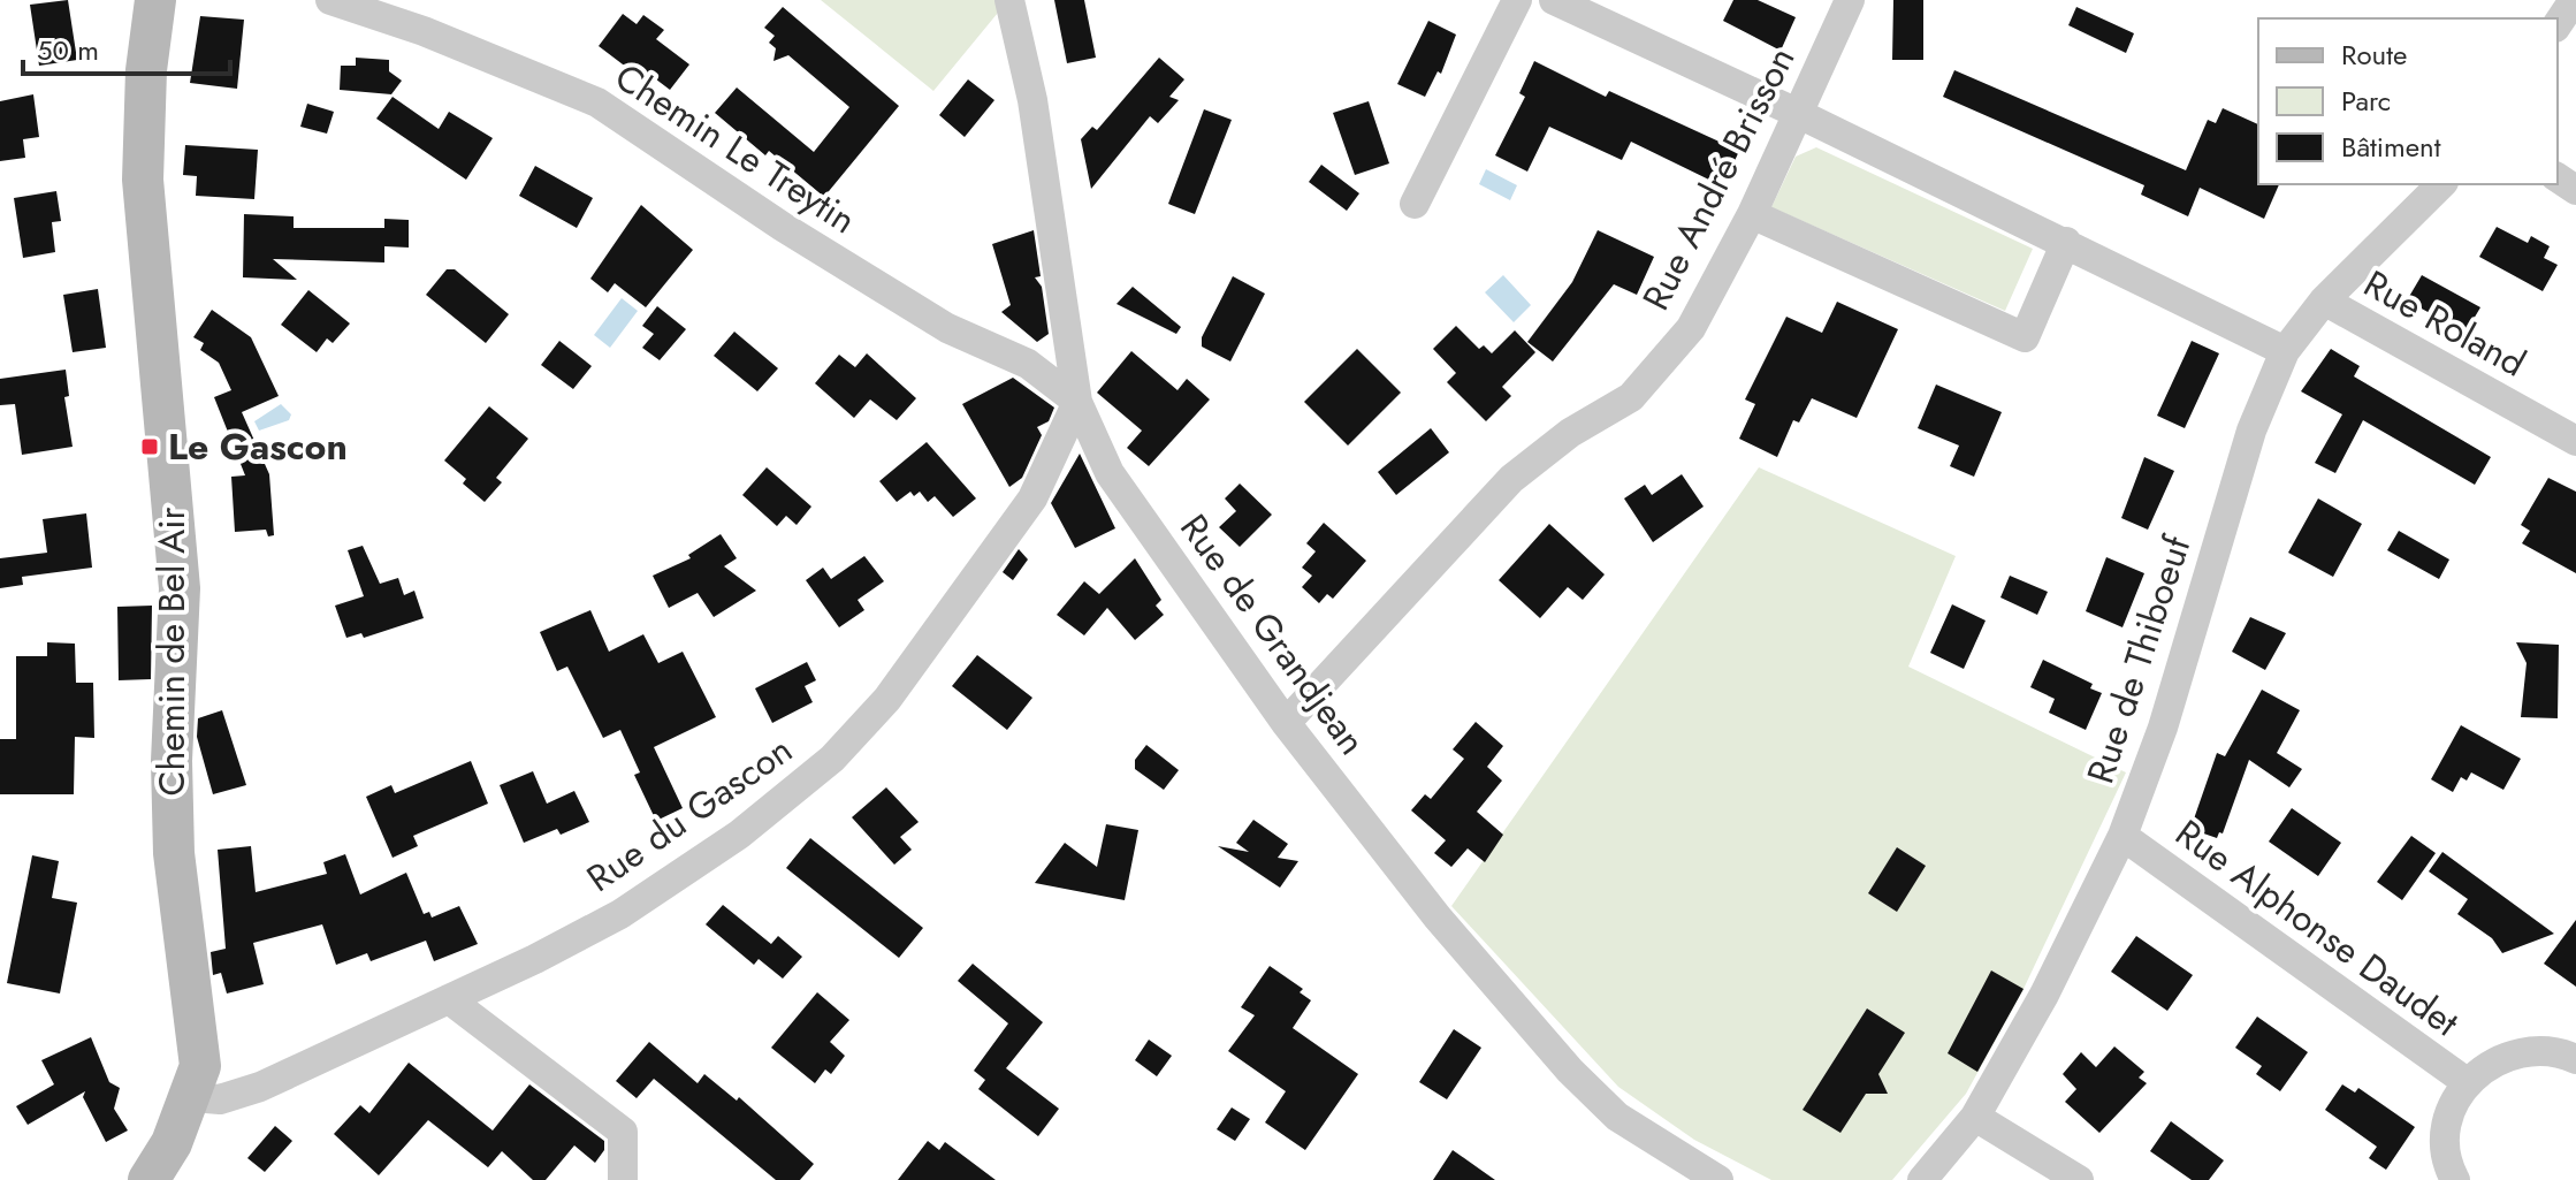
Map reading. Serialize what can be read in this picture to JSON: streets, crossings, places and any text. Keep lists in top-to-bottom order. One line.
{"streets":{"street":["Chemin Le Treytin","Rue André Brisson","Rue Roland","Rue de Grandjean","Chemin de Bel Air","Rue de Thiboeuf","Rue du Gascon","Rue Alphonse Daudet"]},"crossings":[["Chemin Le Treytin","Rue de Grandjean"],["Chemin Le Treytin","Rue du Gascon"],["Rue André Brisson","Rue de Grandjean"],["Rue Roland","Rue de Thiboeuf"],["Rue de Grandjean","Rue du Gascon"],["Chemin de Bel Air","Rue du Gascon"],["Rue de Thiboeuf","Rue Alphonse Daudet"]],"places":{"transit":["Le Gascon"]},"legend":["Route","Parc","Bâtiment"],"scale_bar":"50 m"}
